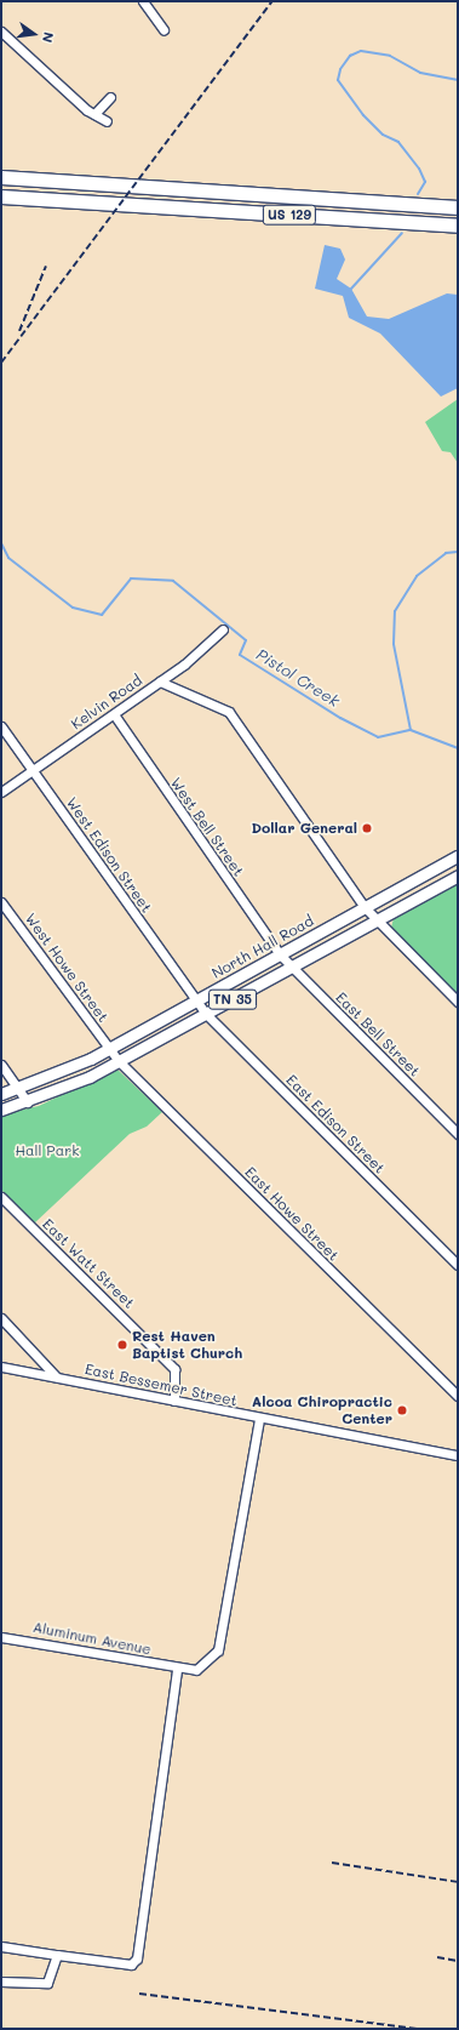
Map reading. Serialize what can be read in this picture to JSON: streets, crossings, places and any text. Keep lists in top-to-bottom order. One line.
{"streets":{"highway":["US 129"],"main road":["North Hall Road","TN 35"],"street":["Kelvin Road","West Bell Street","West Edison Street","West Howe Street","East Bell Street","East Edison Street","East Howe Street","East Watt Street","East Bessemer Street","Aluminum Avenue"]},"crossings":[["Kelvin Road","West Bell Street"],["Kelvin Road","West Edison Street"],["West Bell Street","North Hall Road"],["West Bell Street","East Bell Street"],["West Edison Street","North Hall Road"],["West Edison Street","East Edison Street"],["North Hall Road","West Howe Street"],["North Hall Road","East Bell Street"],["North Hall Road","East Edison Street"],["North Hall Road","East Howe Street"],["West Howe Street","East Howe Street"],["East Watt Street","East Bessemer Street"],["East Bessemer Street","Aluminum Avenue"]],"water":["Pistol Creek"],"parks":["Hall Park"],"places":["Dollar General","Rest Haven Baptist Church","Alcoa Chiropractic Center"],"north":"right"}
